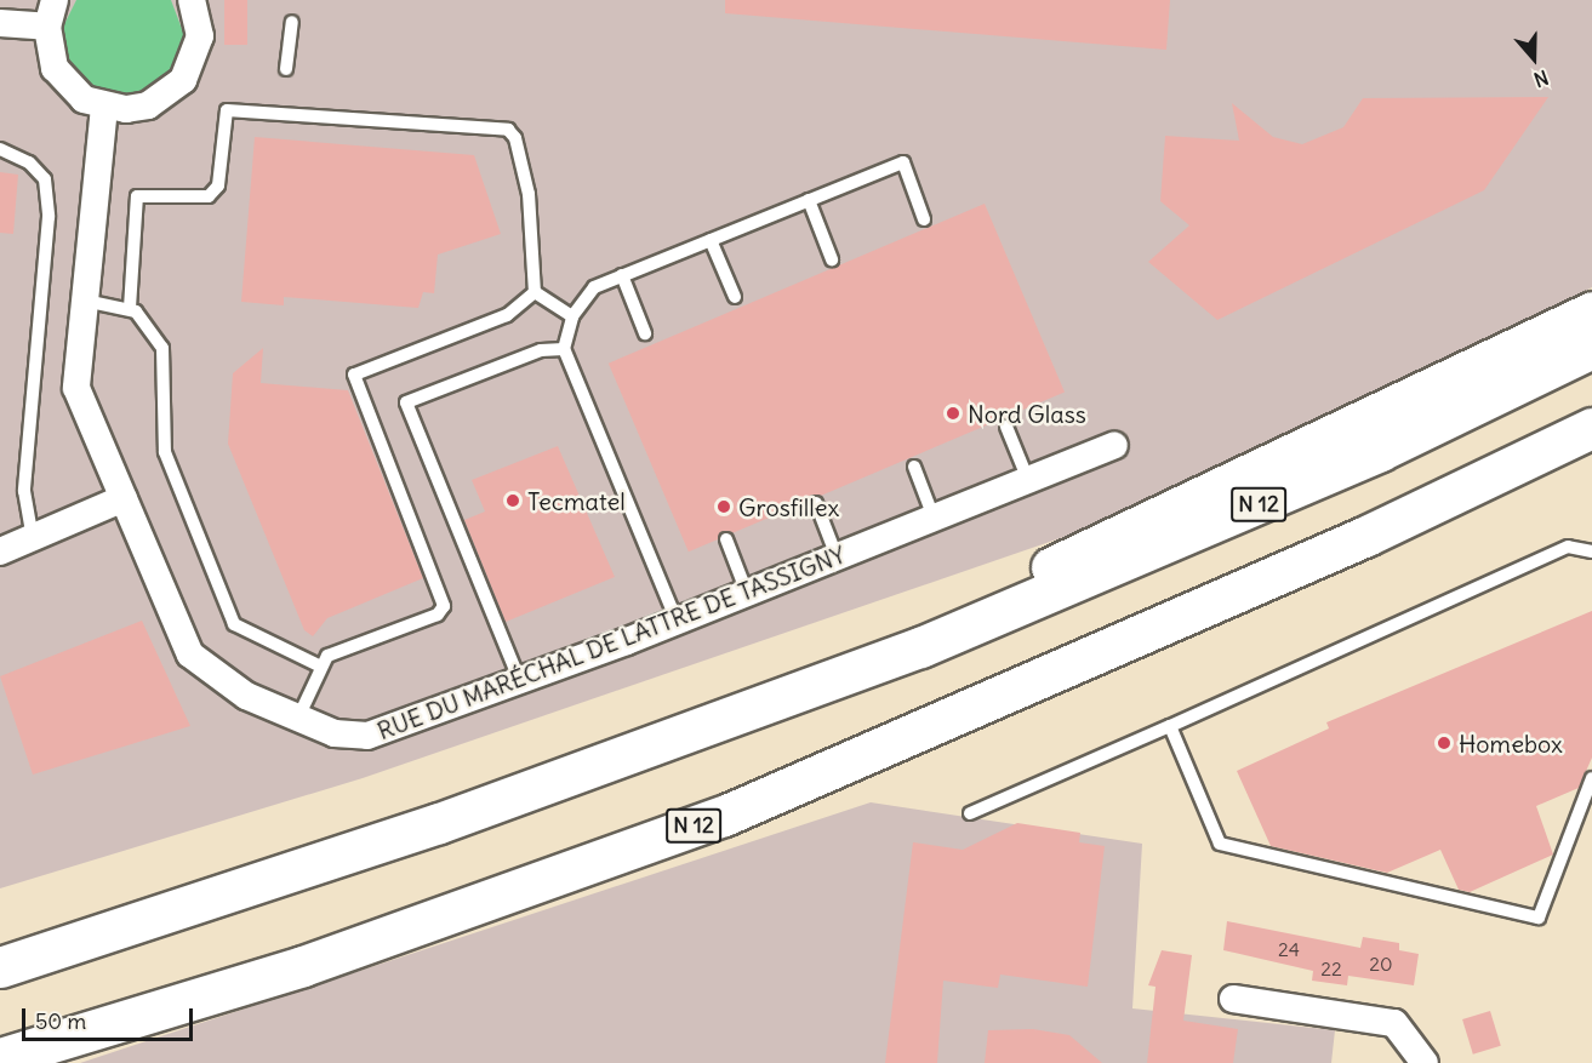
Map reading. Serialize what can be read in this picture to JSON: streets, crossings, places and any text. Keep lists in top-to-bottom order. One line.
{"streets":{"highway":["N 12"],"street":["RUE DU MARÉCHAL DE LATTRE DE TASSIGNY"]},"places":["Nord Glass","Tecmatel","Grosfillex","Homebox"],"house_numbers":["24","20","22"],"scale_bar":"50 m","north":"bottom"}
